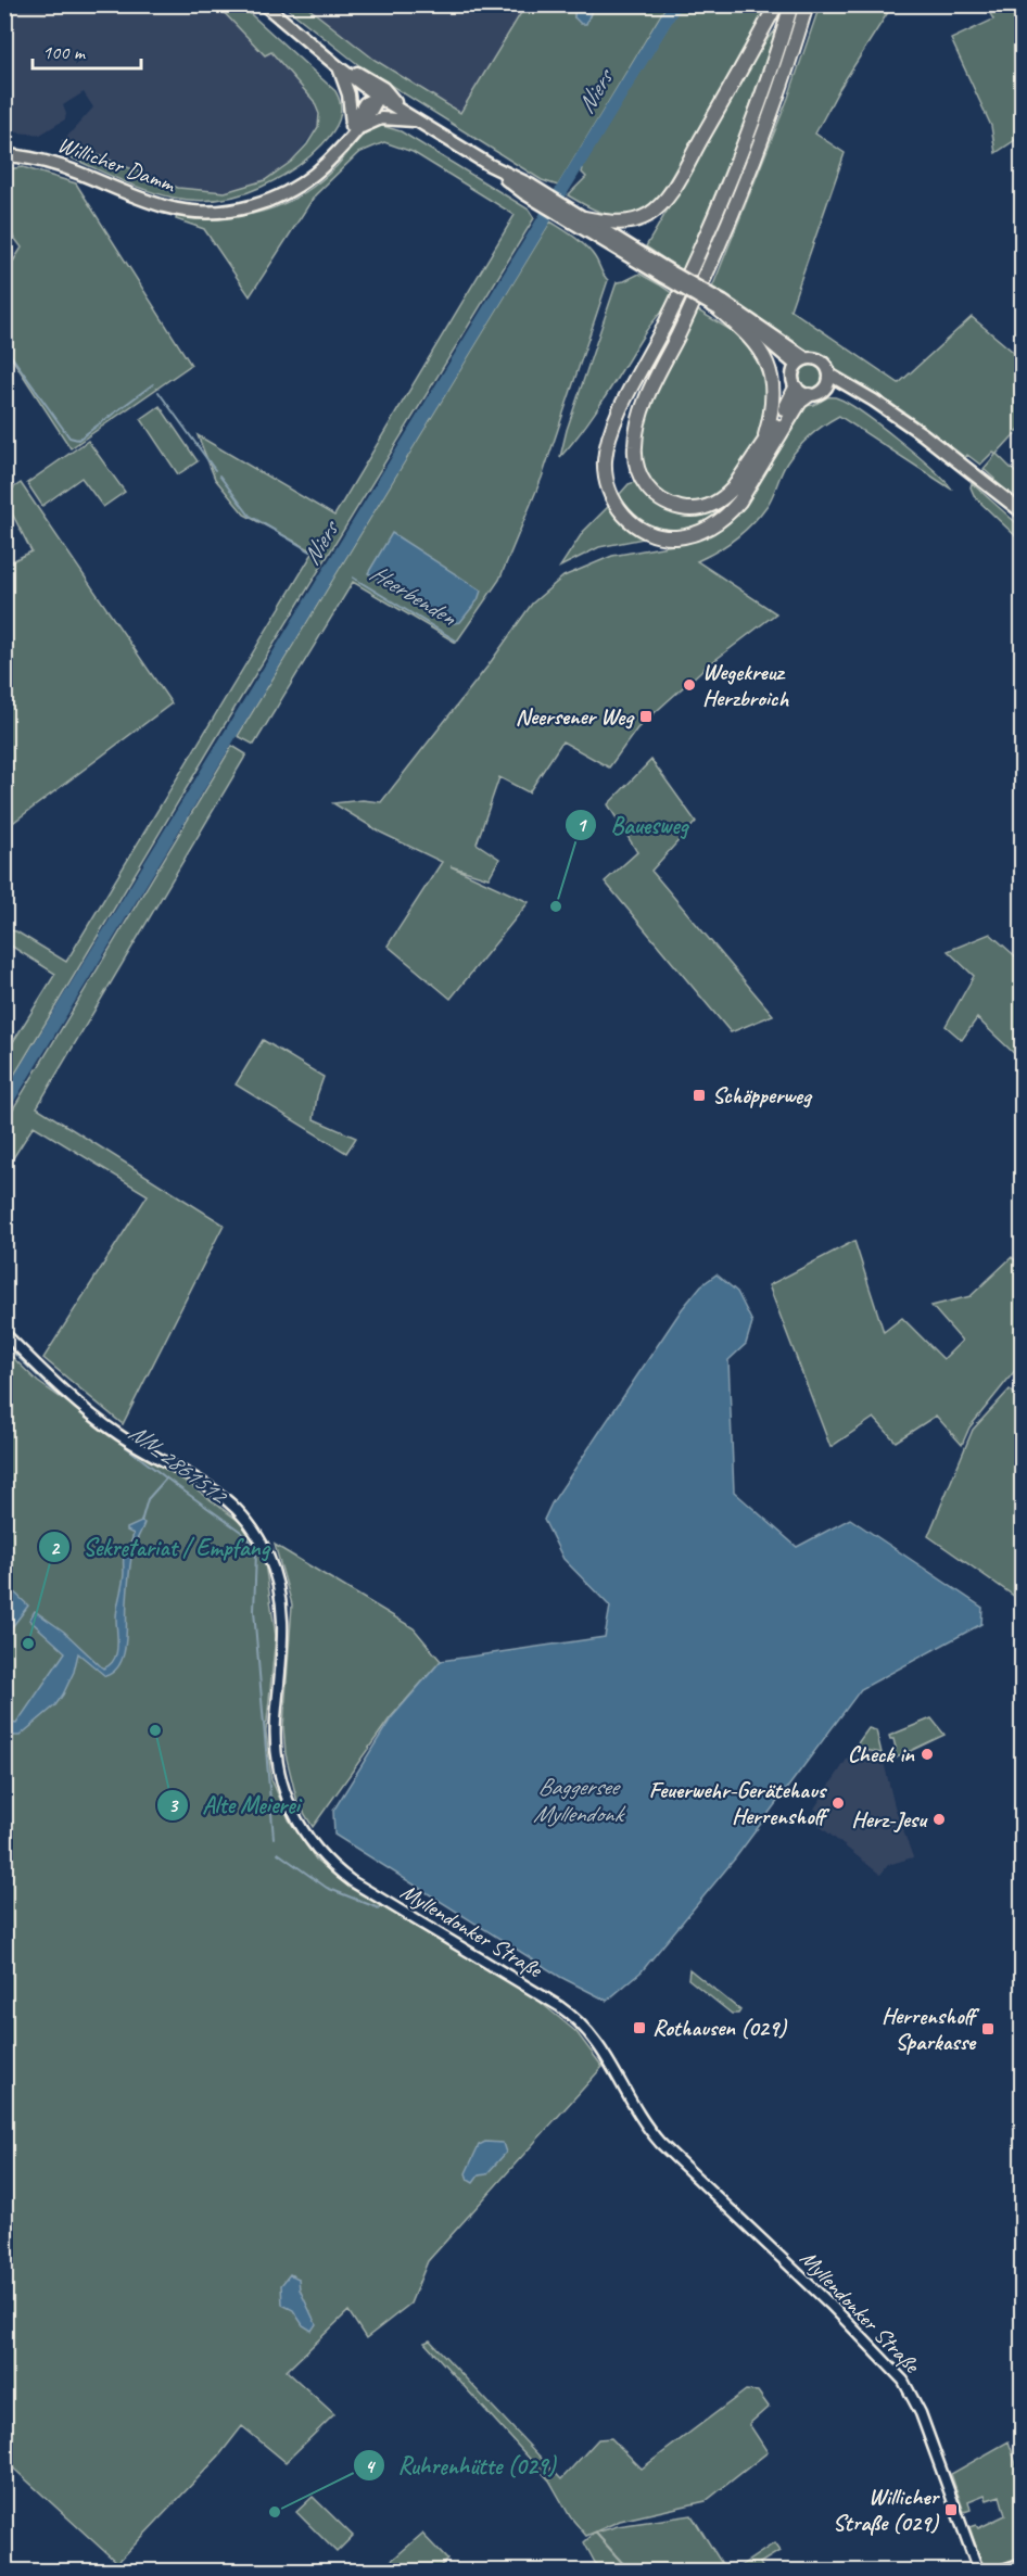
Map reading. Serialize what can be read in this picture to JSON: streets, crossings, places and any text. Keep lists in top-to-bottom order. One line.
{"streets":{"main road":["Willicher Damm"],"street":["Myllendonker Straße"]},"water":["Niers","Heerbenden","NN_2861512","Baggersee Myllendonk"],"places":{"other":["Wegekreuz Herzbroich","Bauesweg","Sekretariat / Empfang","Alte Meierei","Check in","Feuerwehr-Gerätehaus Herrenshoff","Herz-Jesu","Ruhrenhütte (029)"],"transit":["Neersener Weg","Schöpperweg","Rothausen (029)","Herrenshoff Sparkasse","Willicher Straße (029)"]},"scale_bar":"100 m"}
